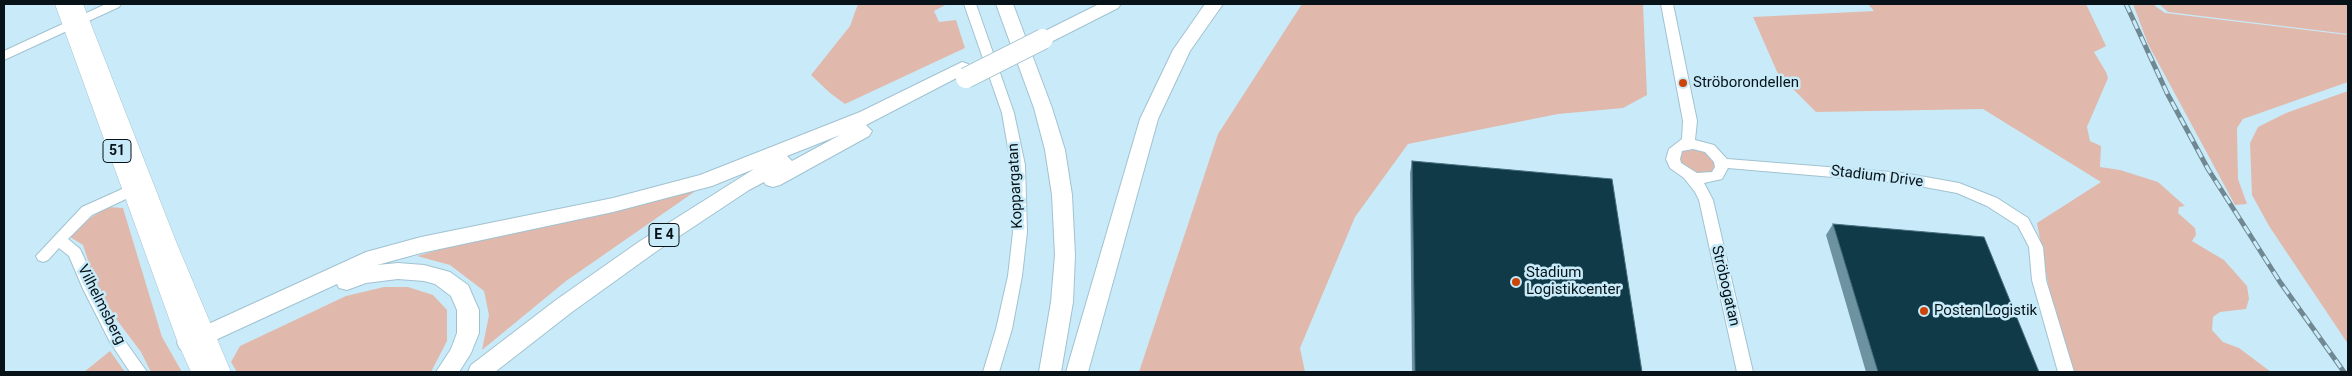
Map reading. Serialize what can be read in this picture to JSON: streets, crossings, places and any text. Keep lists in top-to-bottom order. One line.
{"streets":{"highway":["E 4"],"main road":["51"],"street":["Stadium Drive","Koppargatan","Ströbogatan","Vilhelmsberg"]},"crossings":[["Stadium Drive","Ströbogatan"]],"places":["Ströborondellen","Stadium Logistikcenter","Posten Logistik"]}
